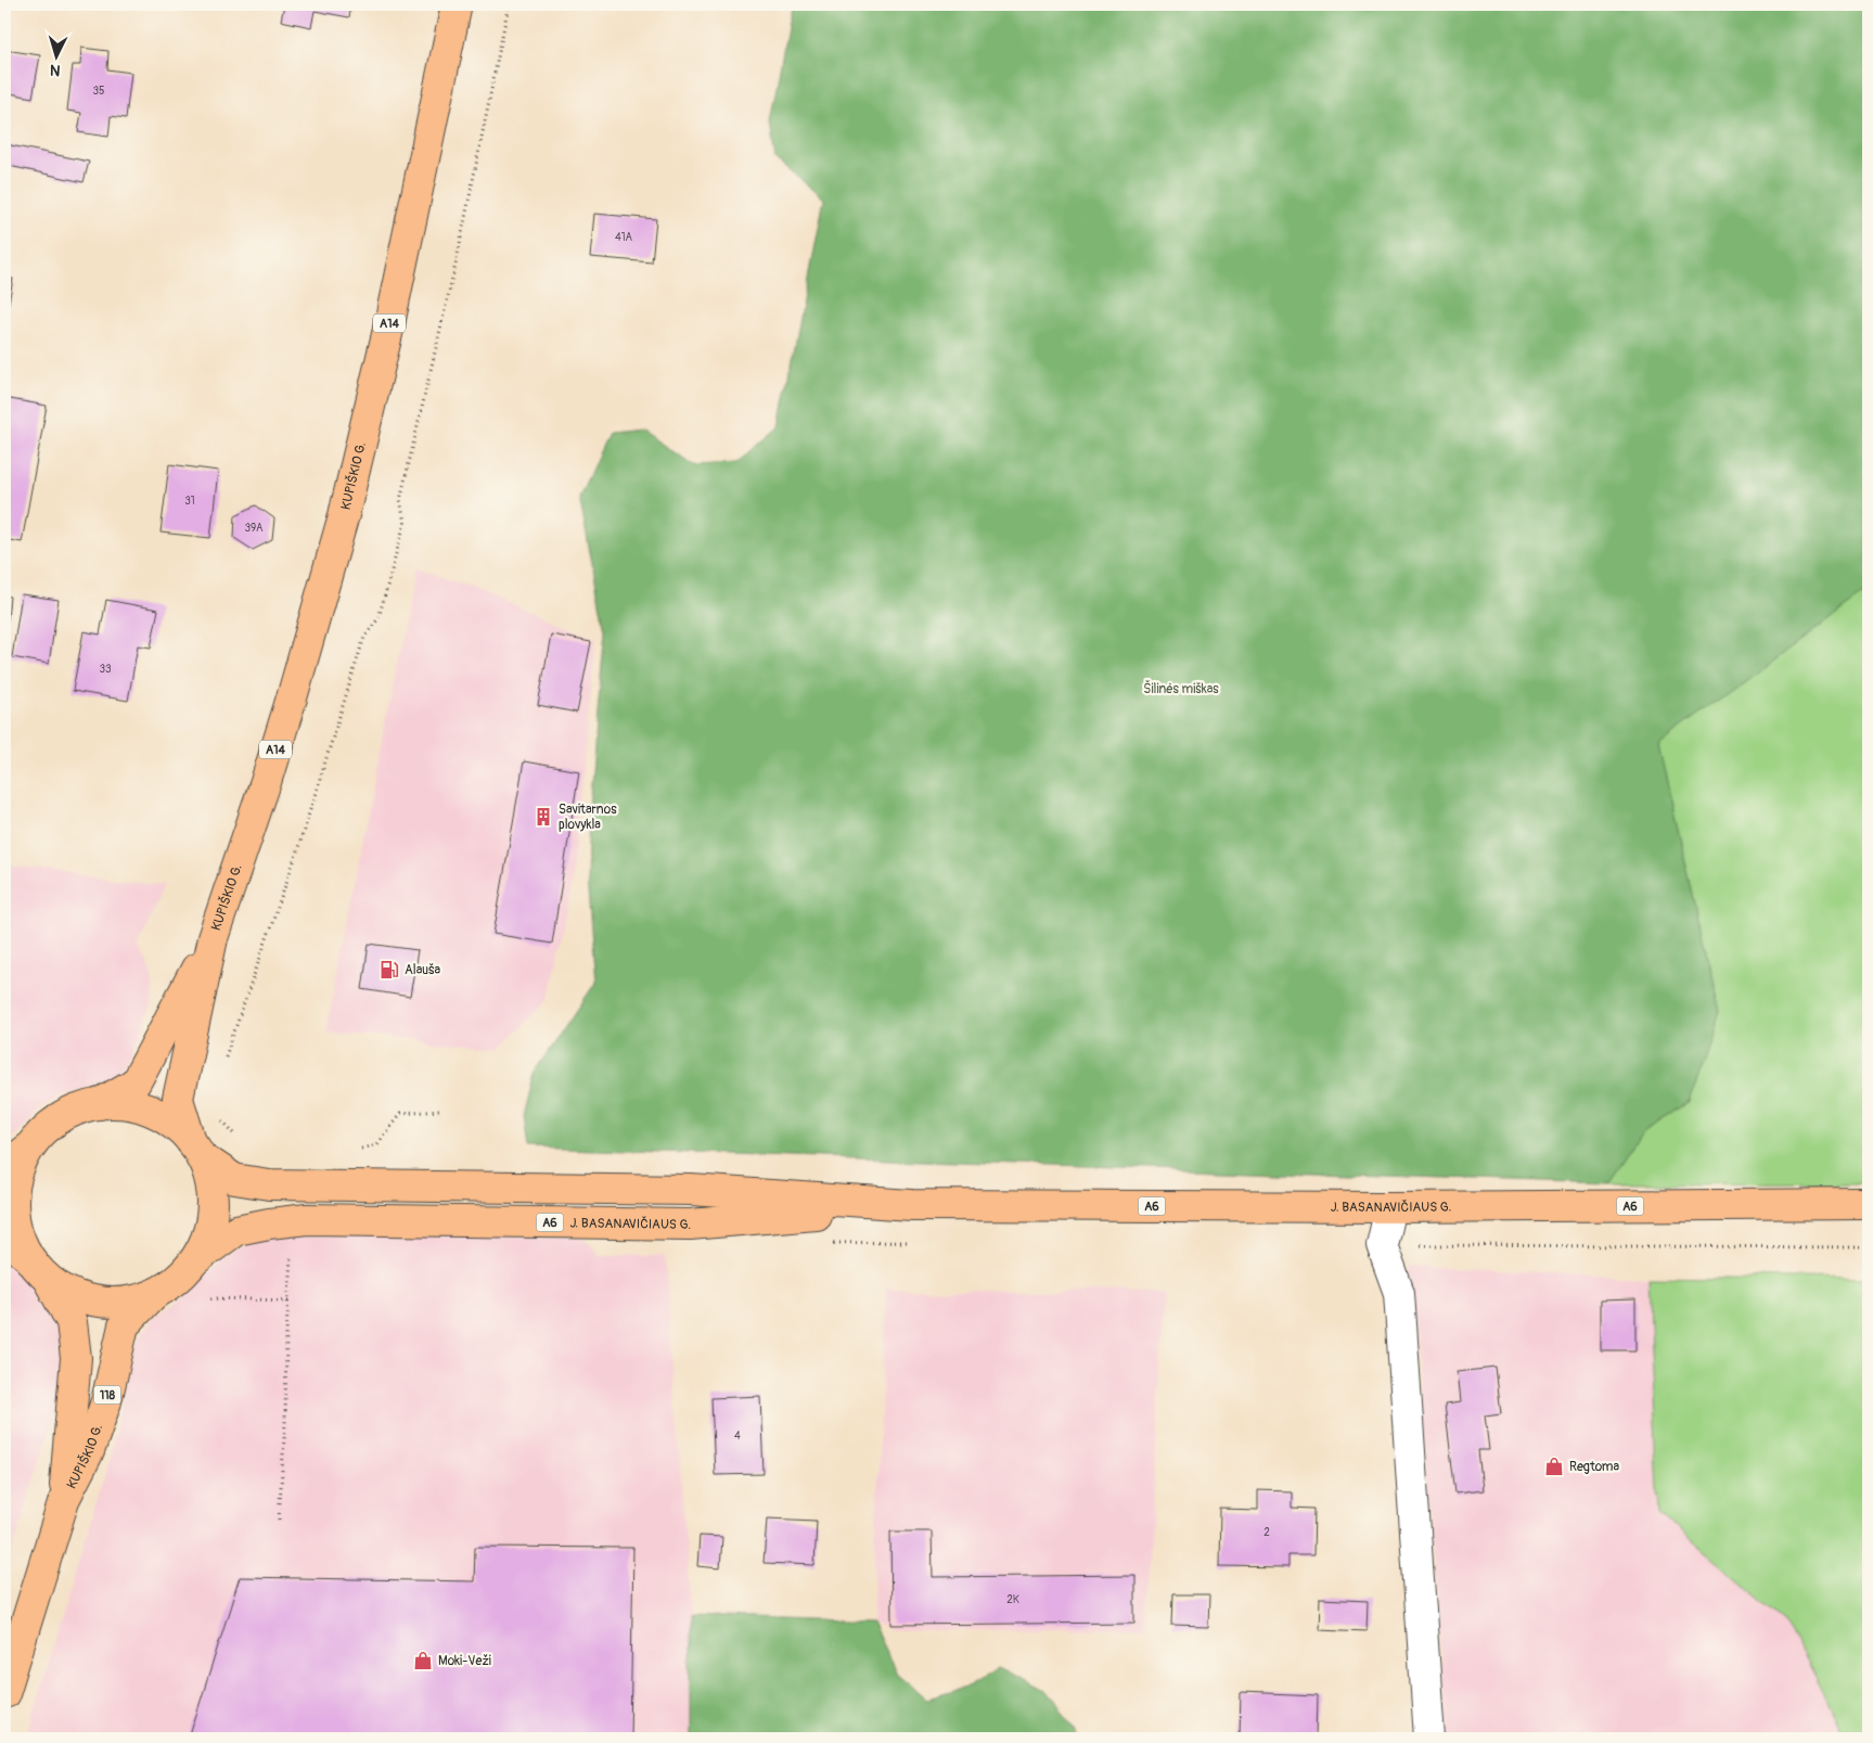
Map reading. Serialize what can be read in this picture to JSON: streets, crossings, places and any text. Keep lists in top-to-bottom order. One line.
{"streets":{"main road":["A14","KUPIŠKIO G.","A6","J. BASANAVIČIAUS G.","118"]},"crossings":[["KUPIŠKIO G.","J. BASANAVIČIAUS G."]],"parks":["Šilinės miškas"],"places":{"building":["Savitarnos plovykla"],"fuel station":["Alauša"],"shop":["Regtoma","Moki-Veži"]},"house_numbers":["35","41A","31","39A","33","4","2","2K"],"north":"bottom"}
